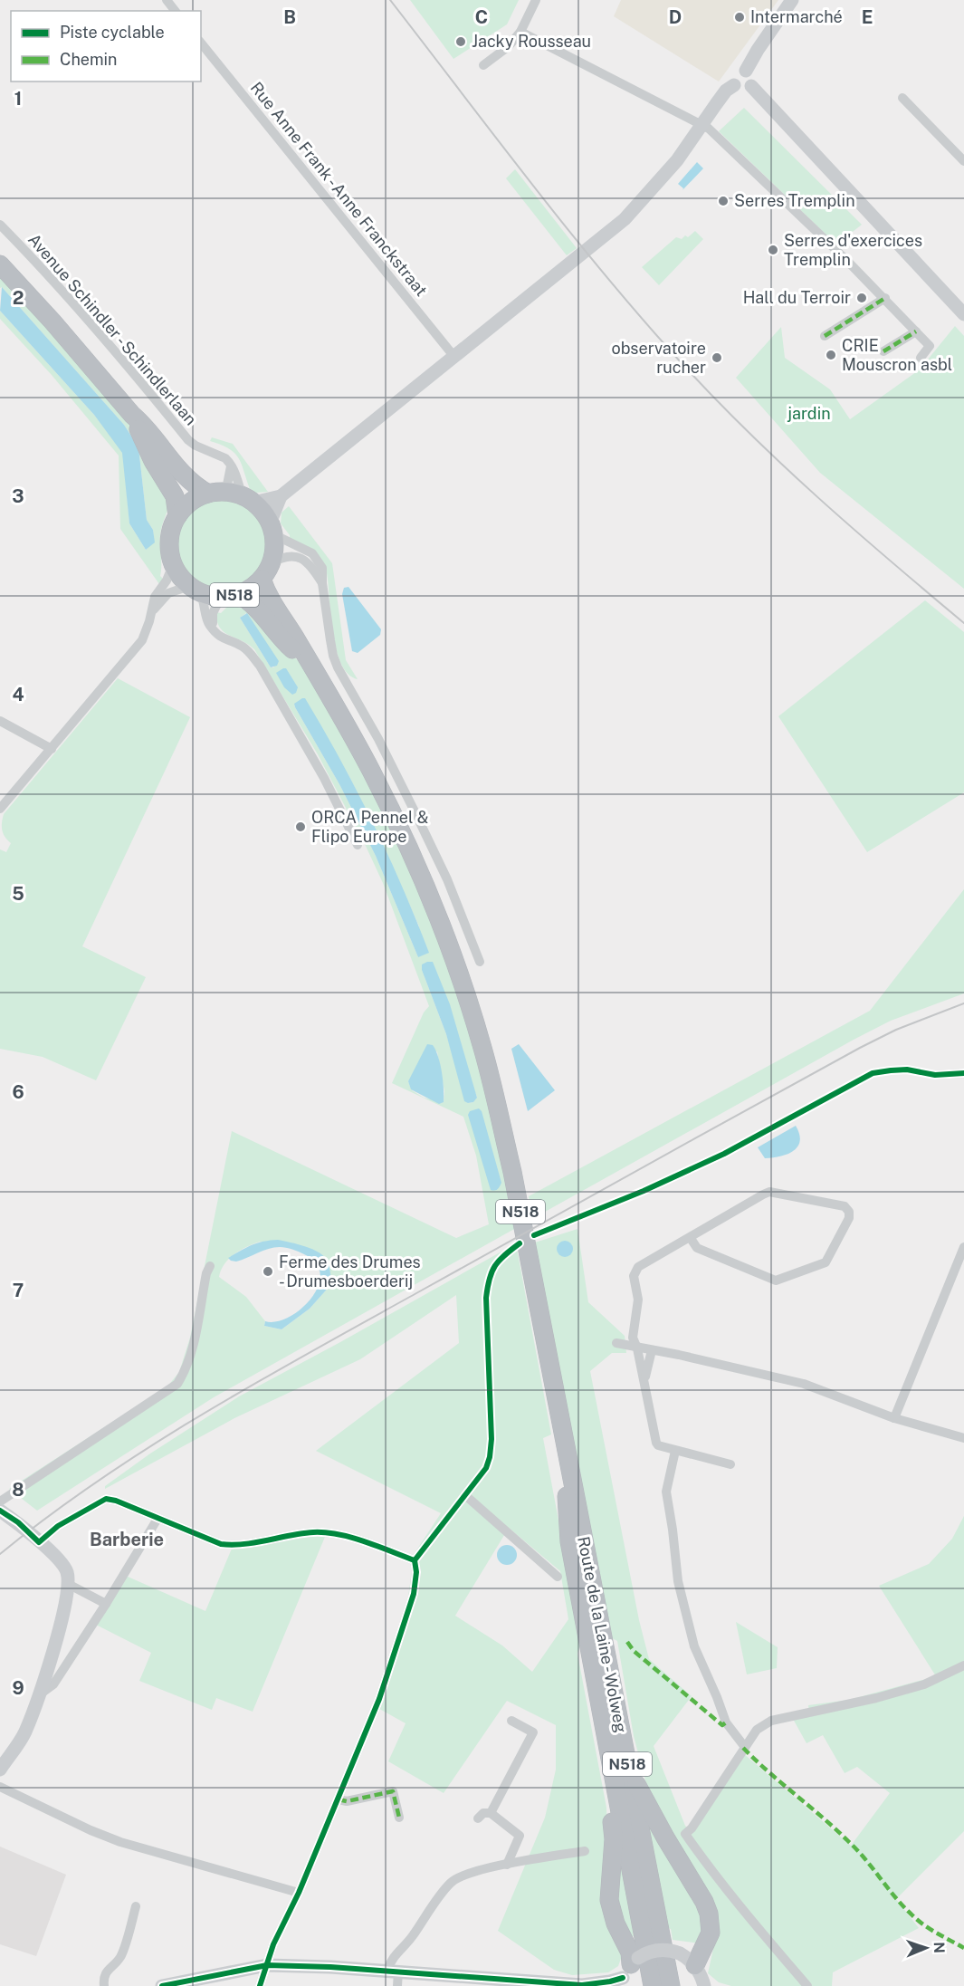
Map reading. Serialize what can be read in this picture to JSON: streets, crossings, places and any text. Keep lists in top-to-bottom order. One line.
{"streets":{"highway":["N518","Route de la Laine - Wolweg"],"street":["Rue Anne Frank - Anne Franckstraat","Avenue Schindler - Schindlerlaan"]},"crossings":[["N518","Route de la Laine - Wolweg"]],"districts":["Barberie"],"parks":["jardin"],"places":["Intermarché","Jacky Rousseau","Serres Tremplin","Serres d'exercices Tremplin","Hall du Terroir","CRIE Mouscron asbl","observatoire rucher","ORCA Pennel & Flipo Europe","Ferme des Drumes - Drumesboerderij"],"legend":["Piste cyclable","Chemin"],"north":"right","grid":{"columns":["B","C","D","E"],"rows":["1","2","3","4","5","6","7","8","9"]}}
